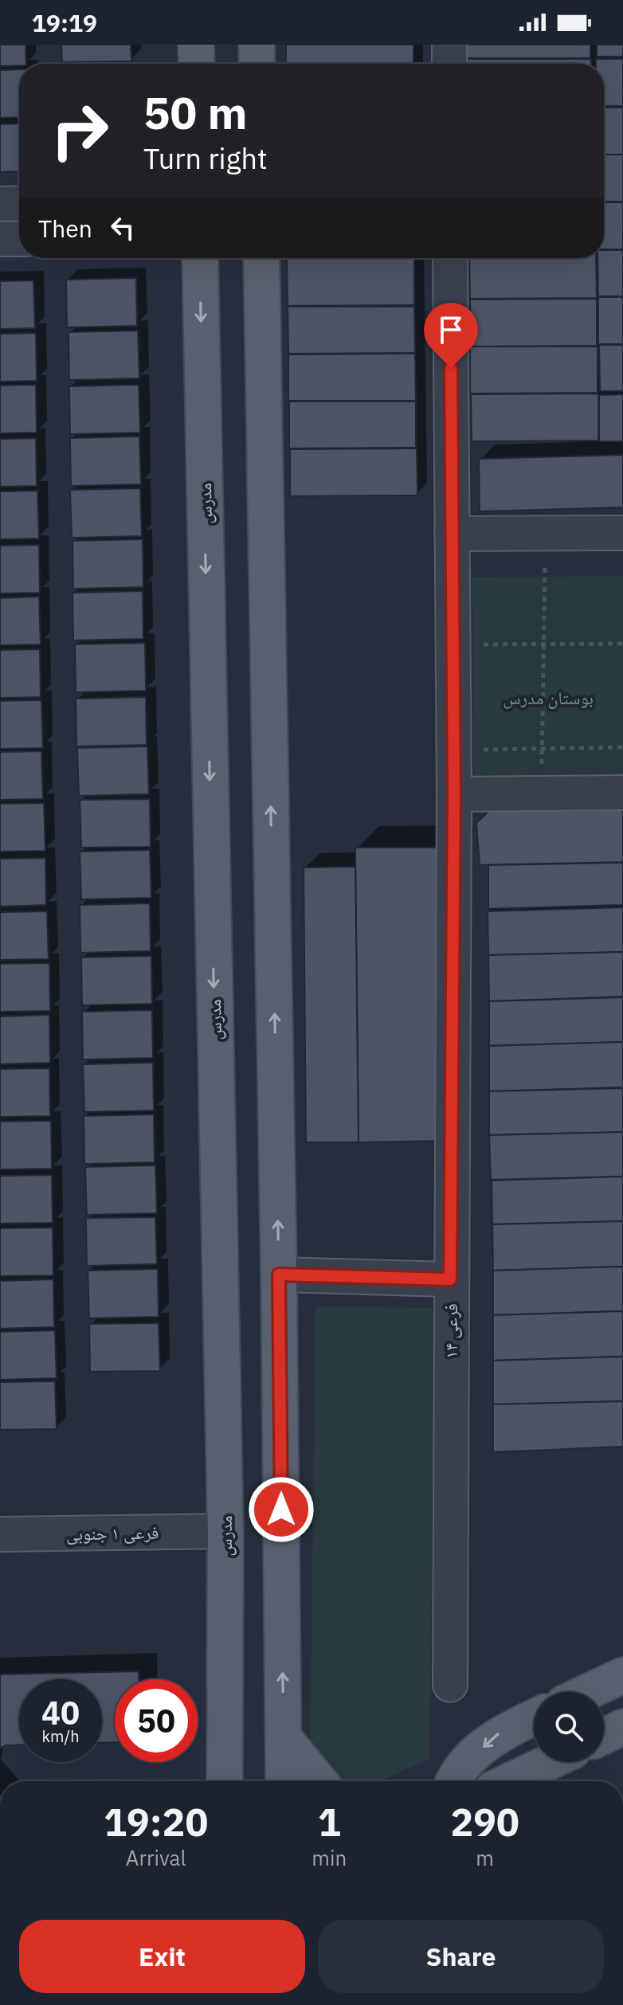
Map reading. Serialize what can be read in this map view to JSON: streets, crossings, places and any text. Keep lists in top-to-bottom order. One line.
{"streets":{"main road":["مدرس"],"street":["فرعی ۱۴","فرعی ۱ جنوبی"]},"crossings":[["مدرس","فرعی ۱ جنوبی"]],"parks":["بوستان مدرس"],"page":{"status":"19:19","turn":["50 m","Turn right"],"then":"Then","speed":"40 km/h","limit":"50","eta":["19:20","Arrival","1","min","290","m"],"buttons":["Exit","Share"]}}
